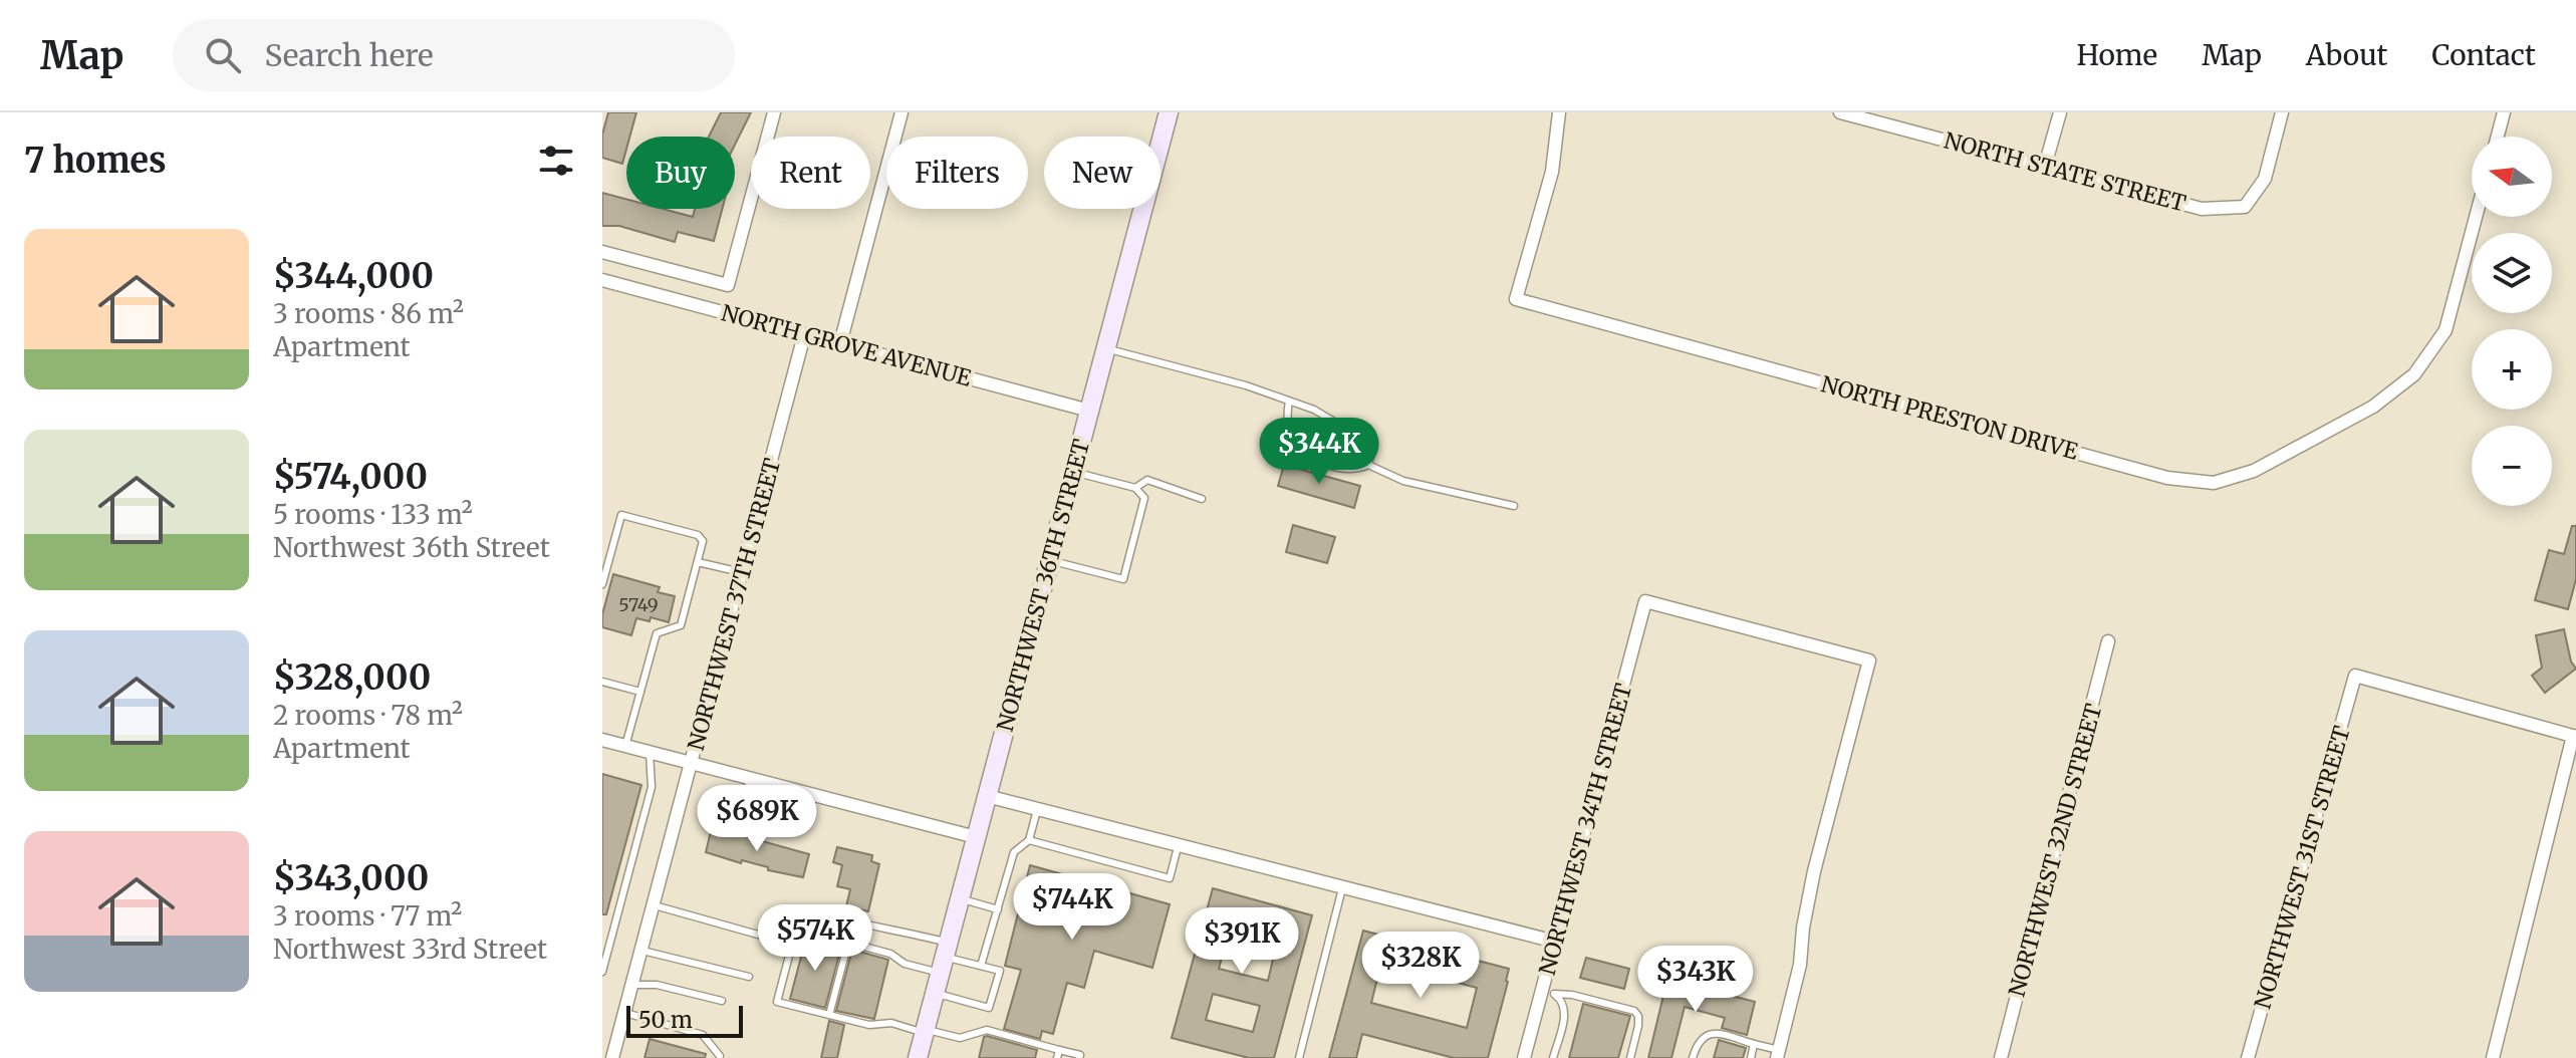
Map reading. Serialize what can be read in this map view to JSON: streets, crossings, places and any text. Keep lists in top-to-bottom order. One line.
{"streets":{"main road":["NORTHWEST 36TH STREET"],"street":["NORTH STATE STREET","NORTH GROVE AVENUE","NORTH PRESTON DRIVE","NORTHWEST 37TH STREET","NORTHWEST 34TH STREET","NORTHWEST 32ND STREET","NORTHWEST 31ST STREET"]},"crossings":[["NORTH GROVE AVENUE","NORTHWEST 36TH STREET"],["NORTH GROVE AVENUE","NORTHWEST 37TH STREET"]],"house_numbers":["5749"],"scale_bar":"50 m","north":"left","page":{"header":"Map","search":"Search here","nav":["Home","Map","About","Contact"],"heading":"7 homes","map_buttons":["+","−"],"chip":["Buy","Rent","Filters","New"],"list":[{"name":"$344,000","note":"3 rooms · 86 m² · Apartment"},{"name":"$574,000","note":"5 rooms · 133 m² · Northwest 36th Street"},{"name":"$328,000","note":"2 rooms · 78 m² · Apartment"},{"name":"$343,000","note":"3 rooms · 77 m² · Northwest 33rd Street"}],"price":["$344K","$689K","$744K","$574K","$391K","$328K","$343K"],"scale":"50 m"}}
